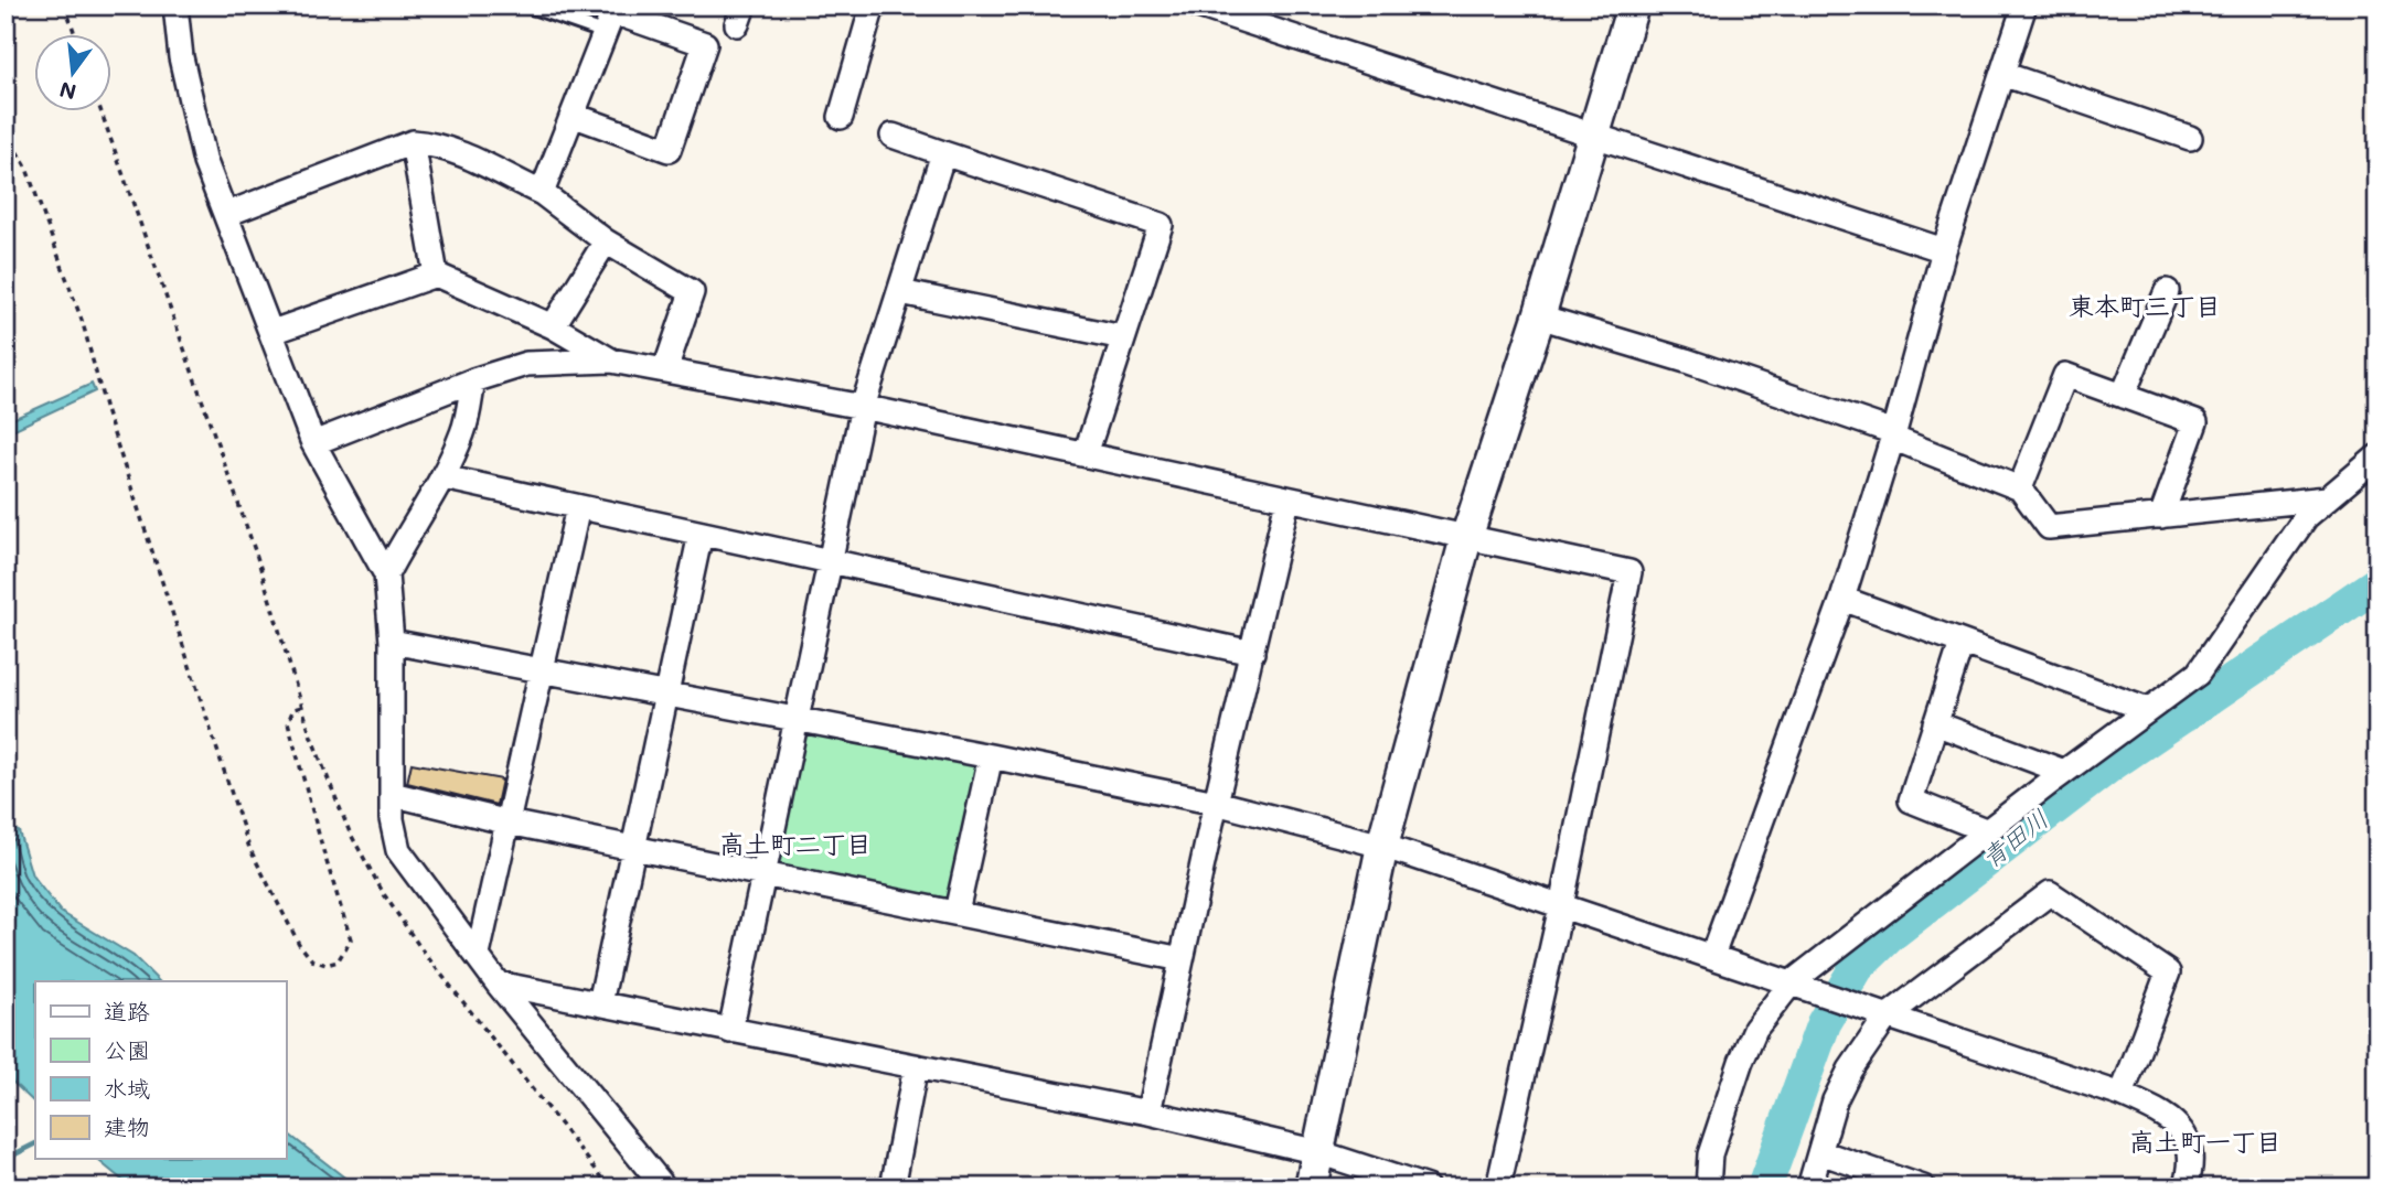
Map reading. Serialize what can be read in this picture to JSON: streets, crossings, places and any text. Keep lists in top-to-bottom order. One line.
{"districts":["東本町三丁目","高土町二丁目","高土町一丁目"],"water":["青田川"],"legend":["道路","公園","水域","建物"],"north":"bottom"}
